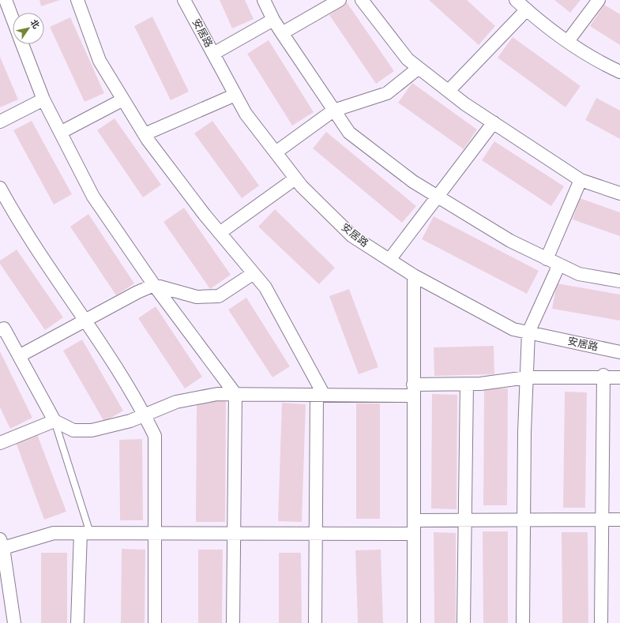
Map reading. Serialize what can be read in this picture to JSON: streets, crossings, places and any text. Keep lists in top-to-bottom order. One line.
{"streets":{"street":["安居路"]},"north":"top right"}
